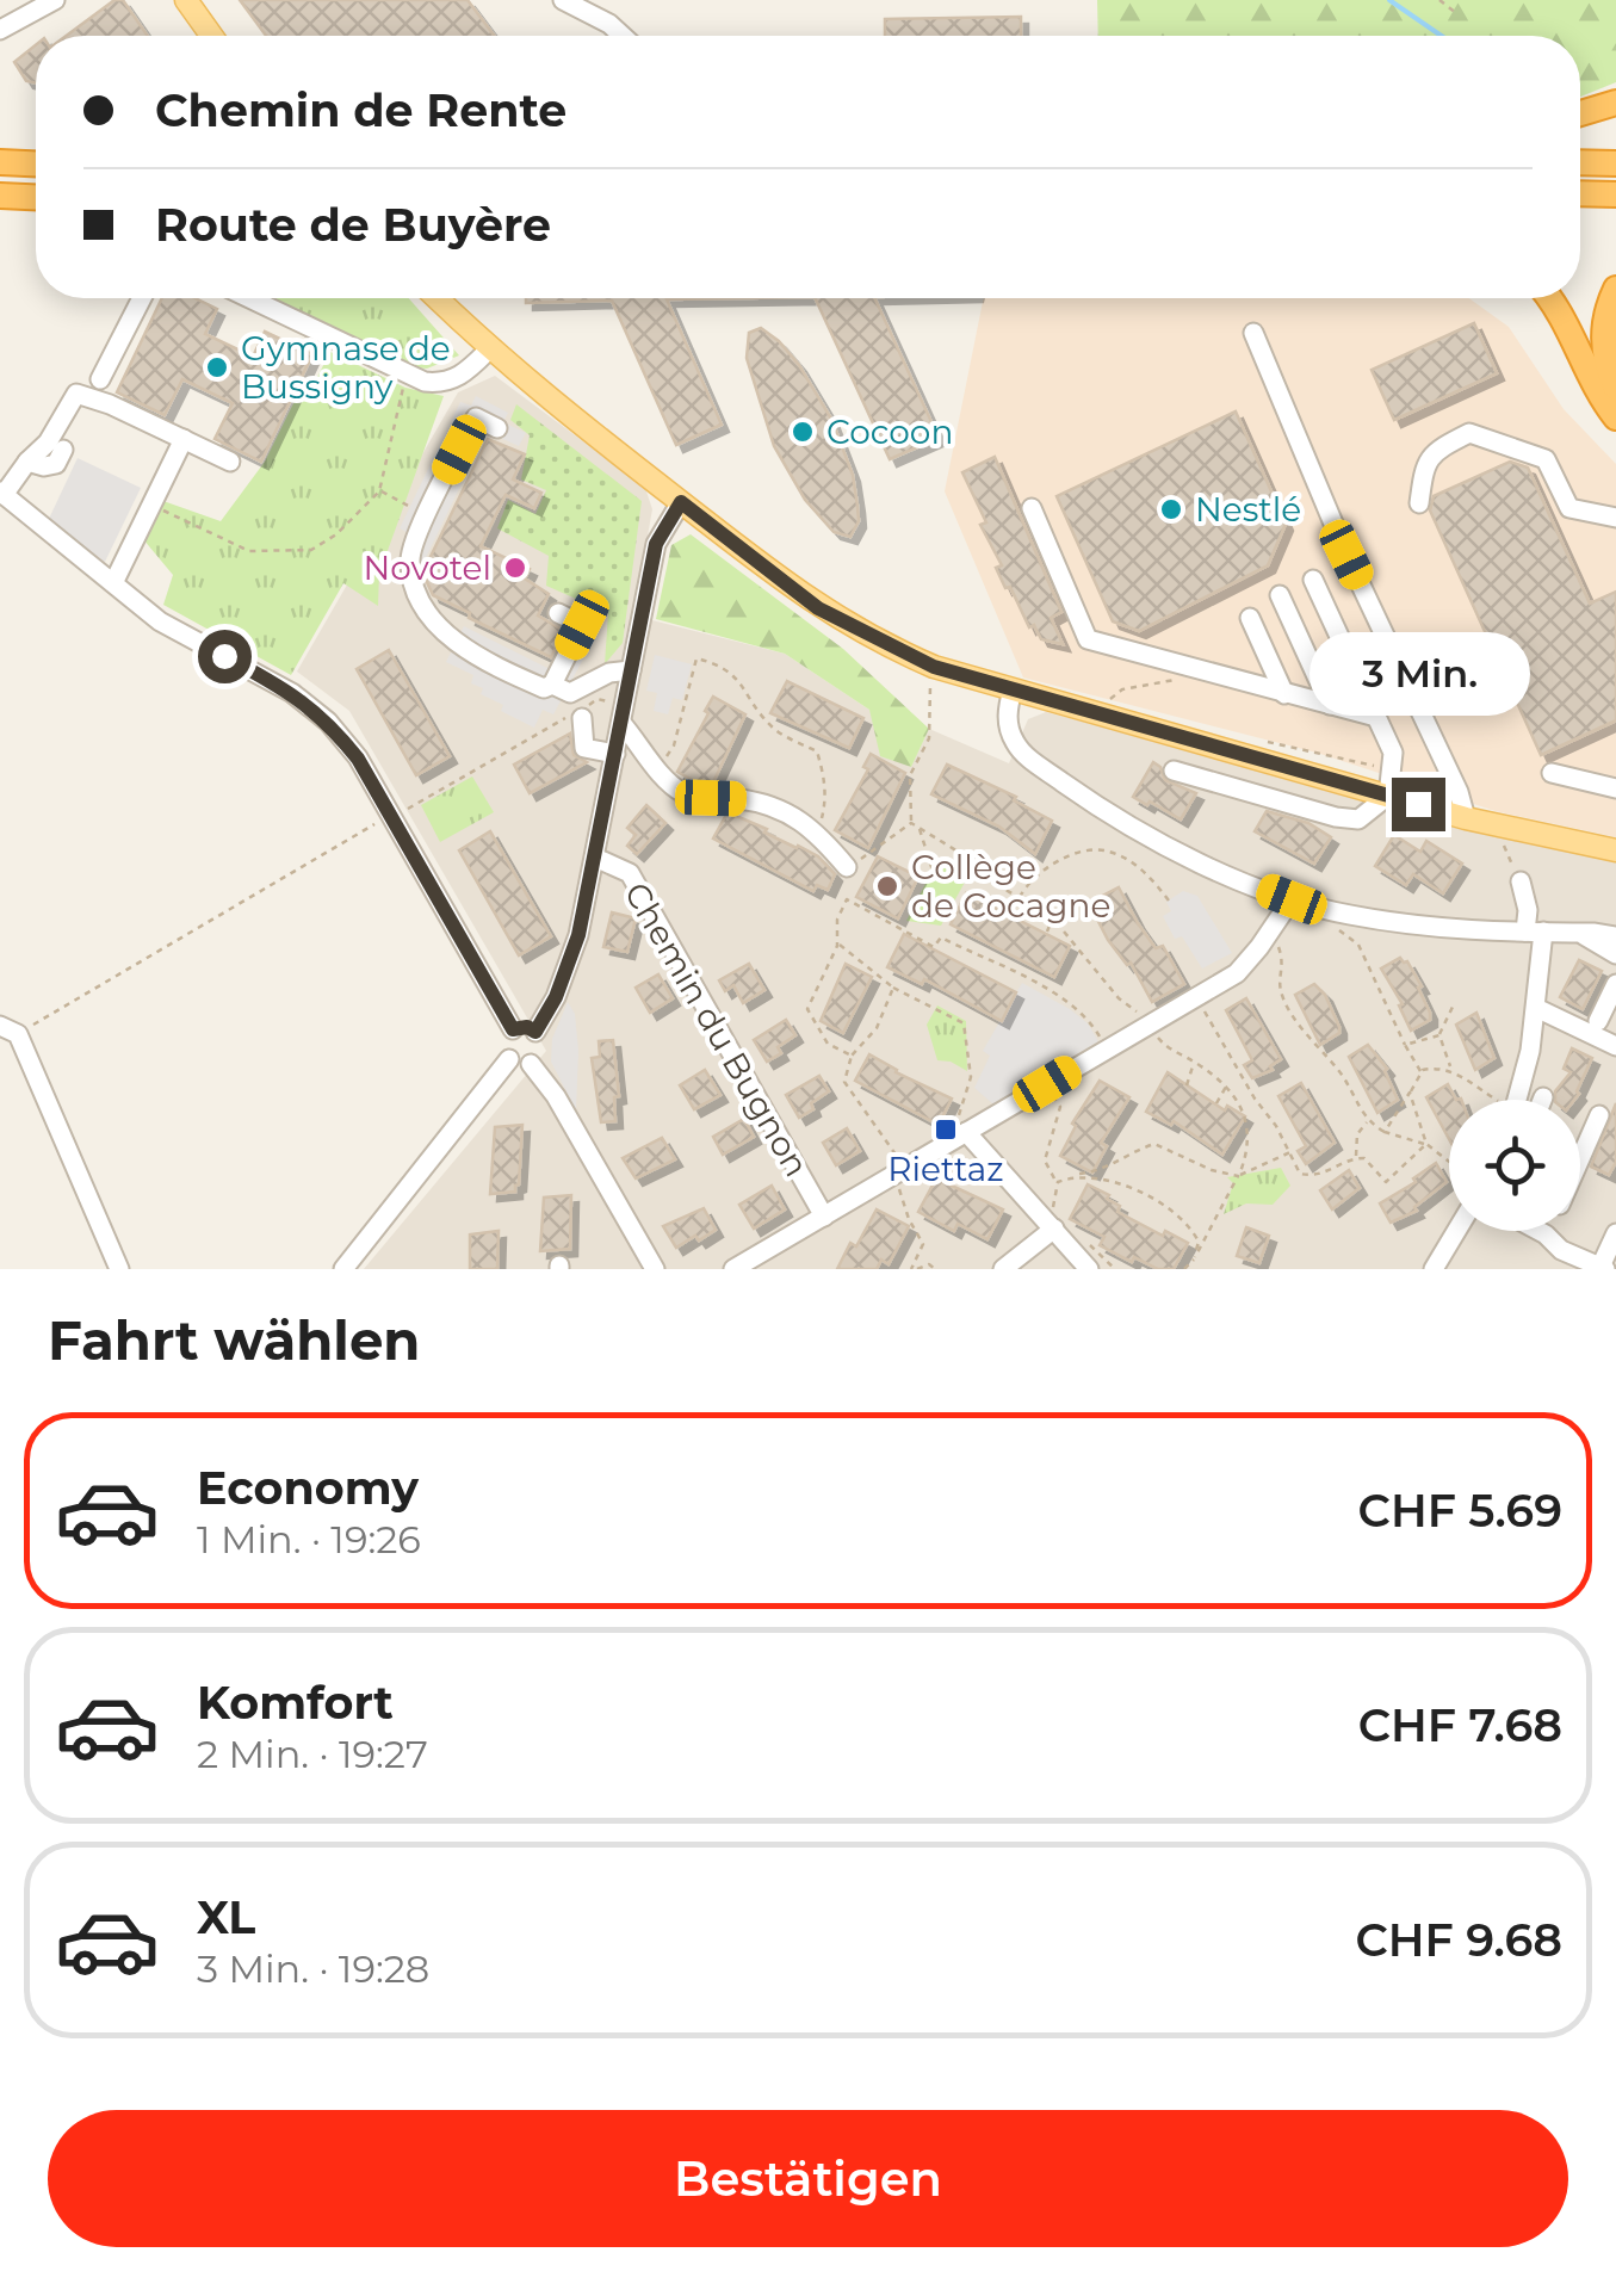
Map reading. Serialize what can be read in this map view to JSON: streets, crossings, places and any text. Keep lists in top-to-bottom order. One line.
{"streets":{"street":["Chemin du Bugnon"]},"places":{"other":["Gymnase de Bussigny","Cocoon","Nestlé","Novotel","Collège de Cocagne"],"transit":["Riettaz"]},"page":{"banner":["Chemin de Rente","Route de Buyère"],"bubble":"3 Min.","heading":"Fahrt wählen","list":[{"name":"Economy","note":"1 Min. · 19:26","value":"CHF 5.69"},{"name":"Komfort","note":"2 Min. · 19:27","value":"CHF 7.68"},{"name":"XL","note":"3 Min. · 19:28","value":"CHF 9.68"}],"buttons":"Bestätigen"}}
